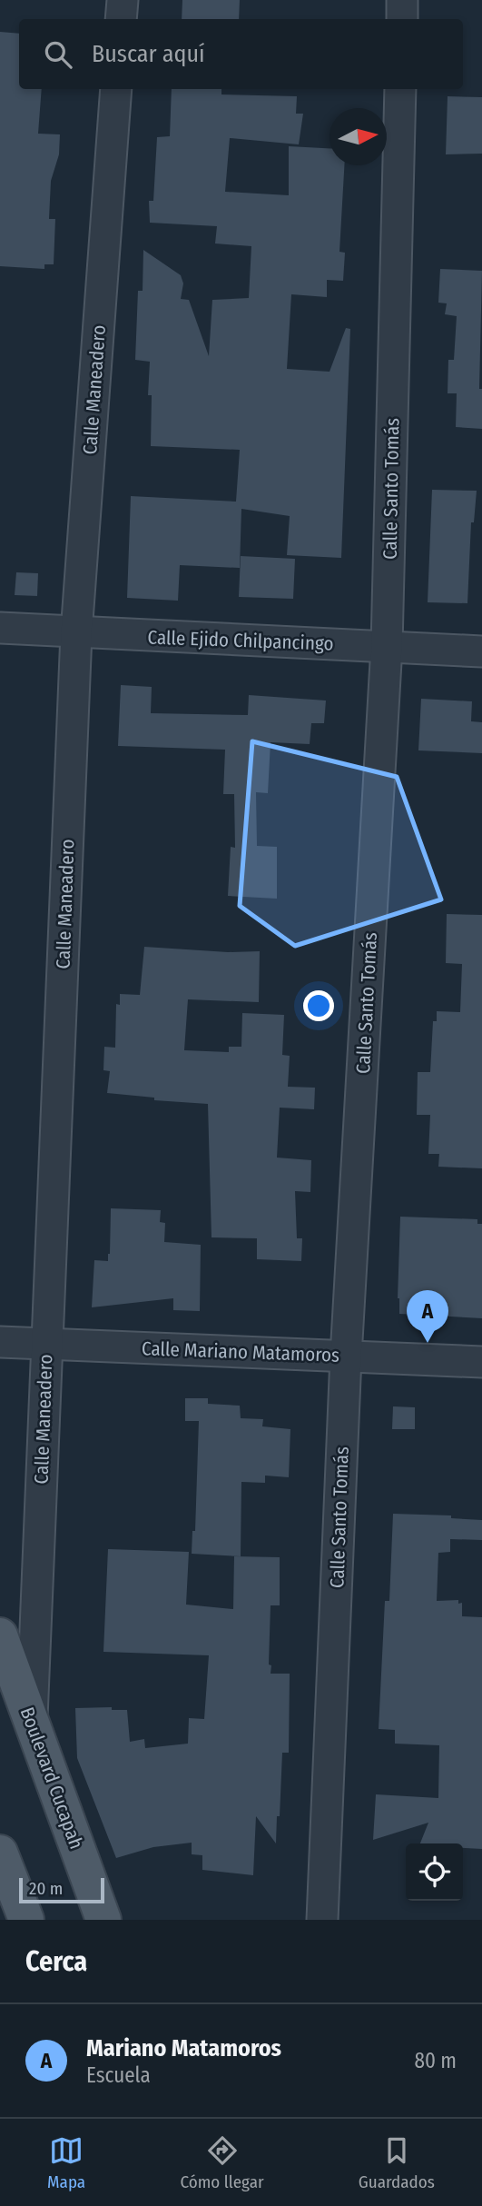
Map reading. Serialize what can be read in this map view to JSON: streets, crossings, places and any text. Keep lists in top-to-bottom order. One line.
{"streets":{"main road":["Boulevard Cucapah"],"street":["Calle Maneadero","Calle Santo Tomás","Calle Ejido Chilpancingo","Calle Mariano Matamoros"]},"crossings":[["Calle Maneadero","Calle Ejido Chilpancingo"],["Calle Maneadero","Calle Mariano Matamoros"],["Calle Maneadero","Boulevard Cucapah"],["Calle Santo Tomás","Calle Ejido Chilpancingo"],["Calle Santo Tomás","Calle Mariano Matamoros"]],"scale_bar":"20 m","north":"right","page":{"search":"Buscar aquí","pins":"A","scale":"20 m","heading":"Cerca","list":[{"mark":"A","name":"Mariano Matamoros","note":"Escuela","value":"80 m"}],"nav":["Mapa","Cómo llegar","Guardados"]}}
